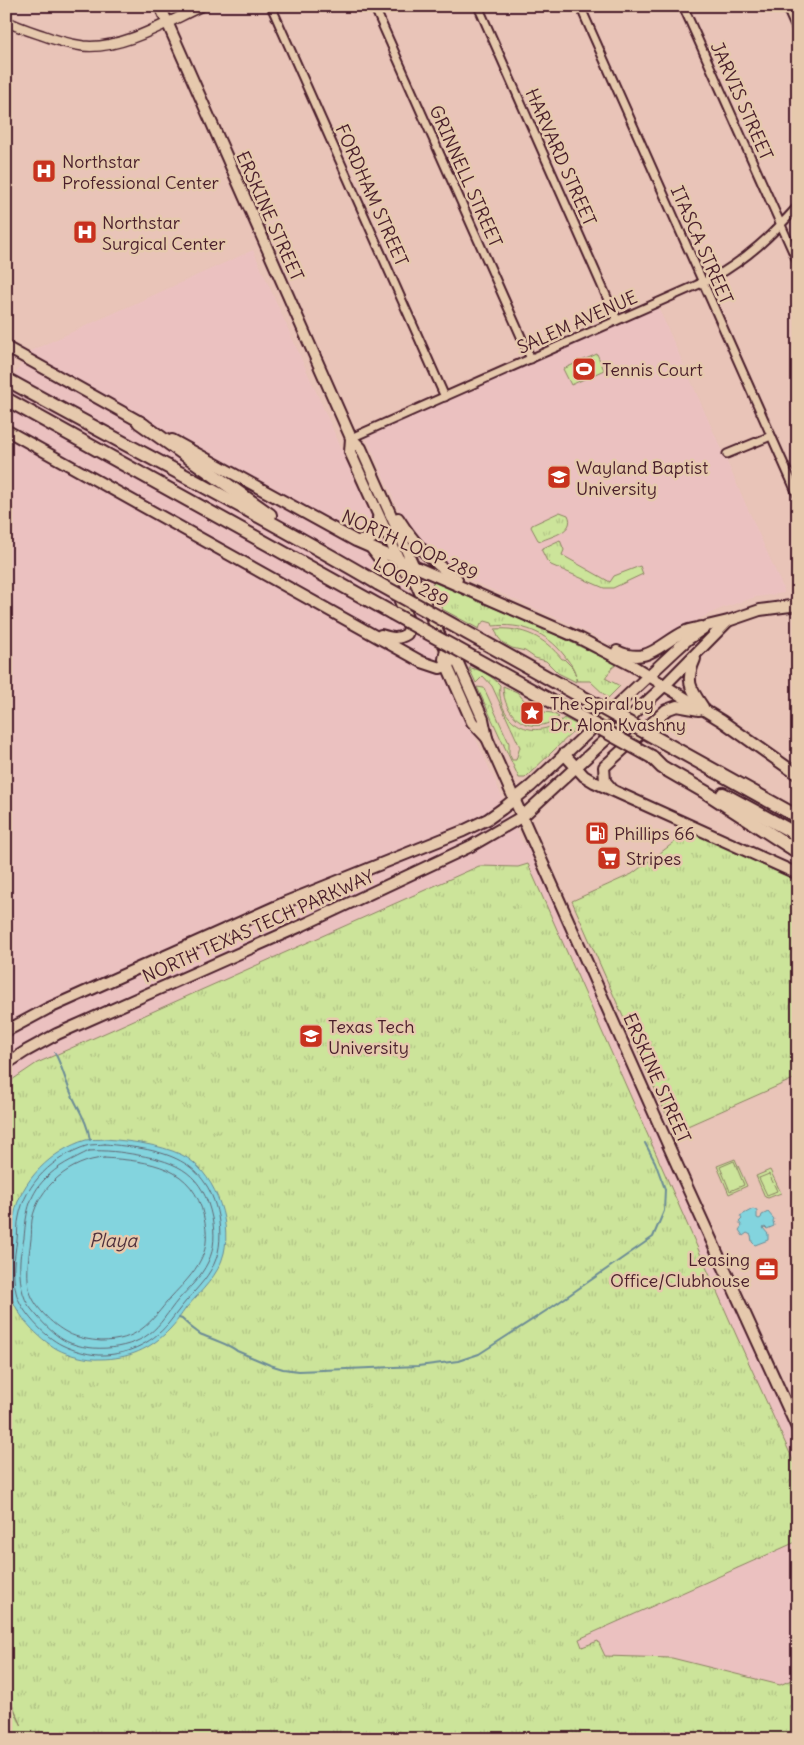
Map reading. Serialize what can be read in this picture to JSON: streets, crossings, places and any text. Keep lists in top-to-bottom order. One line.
{"streets":{"highway":["LOOP 289"],"main road":["ERSKINE STREET","NORTH LOOP 289","NORTH TEXAS TECH PARKWAY"],"street":["JARVIS STREET","HARVARD STREET","GRINNELL STREET","FORDHAM STREET","ITASCA STREET","SALEM AVENUE"]},"crossings":[["JARVIS STREET","SALEM AVENUE"],["HARVARD STREET","SALEM AVENUE"],["GRINNELL STREET","SALEM AVENUE"],["FORDHAM STREET","SALEM AVENUE"],["ERSKINE STREET","SALEM AVENUE"],["ERSKINE STREET","NORTH LOOP 289"],["ERSKINE STREET","NORTH TEXAS TECH PARKWAY"],["ITASCA STREET","SALEM AVENUE"],["NORTH LOOP 289","NORTH TEXAS TECH PARKWAY"]],"water":["Playa"],"places":{"hospital":["Northstar Professional Center","Northstar Surgical Center"],"sports":["Tennis Court"],"school or university":["Wayland Baptist University","Texas Tech University"],"place":["The Spiral by Dr. Alon Kvashny"],"fuel station":["Phillips 66"],"supermarket":["Stripes"],"office":["Leasing Office/Clubhouse"]}}
